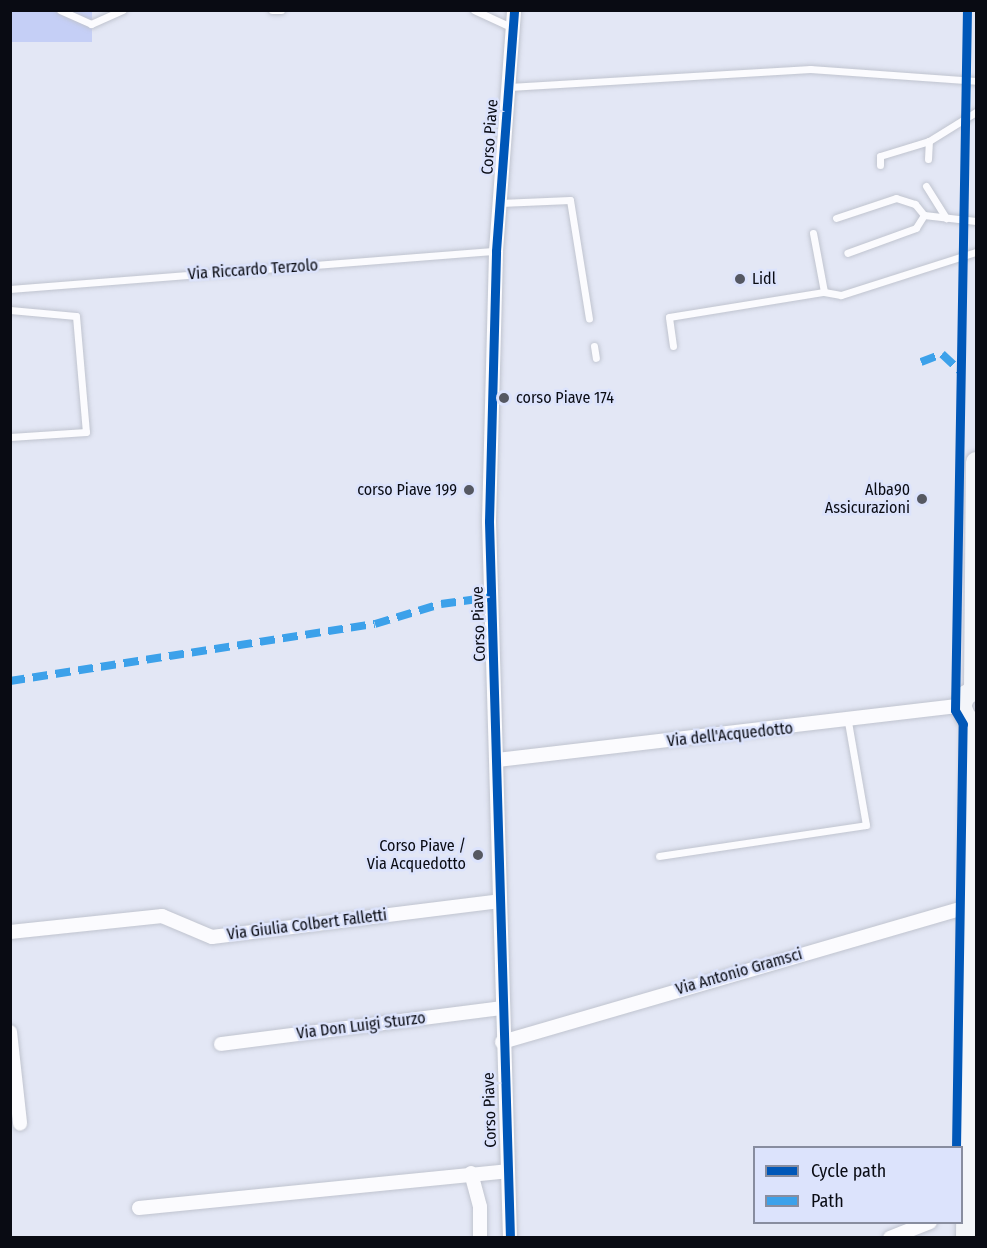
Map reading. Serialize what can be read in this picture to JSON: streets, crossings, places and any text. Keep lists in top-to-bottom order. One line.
{"streets":{"street":["Corso Piave","Via dell'Acquedotto","Via Giulia Colbert Falletti","Via Antonio Gramsci","Via Don Luigi Sturzo"],"lane":["Via Riccardo Terzolo"]},"crossings":[["Corso Piave","Via Riccardo Terzolo"],["Corso Piave","Via dell'Acquedotto"],["Corso Piave","Via Giulia Colbert Falletti"],["Corso Piave","Via Antonio Gramsci"],["Corso Piave","Via Don Luigi Sturzo"]],"places":["Lidl","corso Piave 174","corso Piave 199","Alba90 Assicurazioni","Corso Piave / Via Acquedotto"],"legend":["Cycle path","Path"]}
